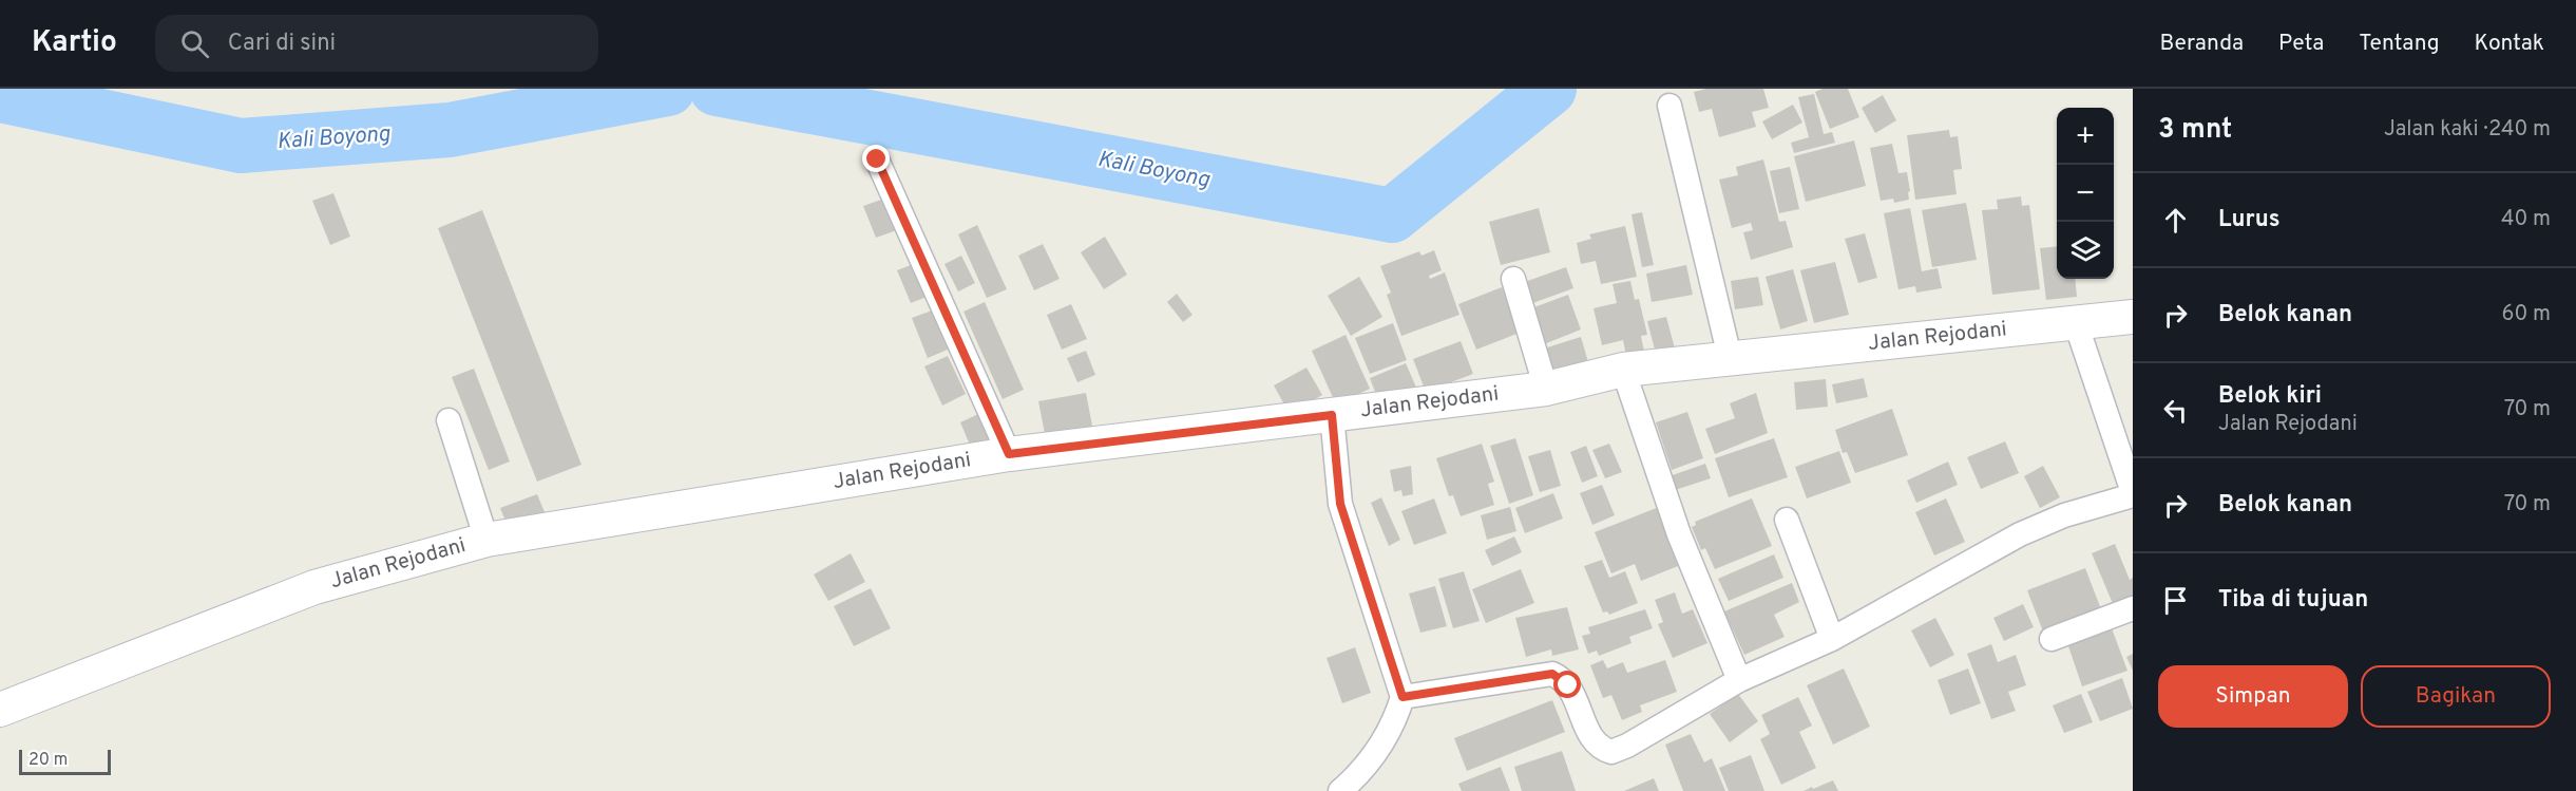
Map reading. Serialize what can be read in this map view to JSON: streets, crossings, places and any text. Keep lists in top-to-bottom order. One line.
{"streets":{"main road":["Jalan Rejodani"]},"water":["Kali Boyong"],"scale_bar":"20 m","page":{"header":"Kartio","search":"Cari di sini","nav":["Beranda","Peta","Tentang","Kontak"],"heading":["3 mnt","Jalan kaki · 240 m"],"map_buttons":["+","−"],"list":[["Lurus","40 m"],["Belok kanan","60 m"],["Belok kiri","Jalan Rejodani","70 m"],["Belok kanan","70 m"],"Tiba di tujuan"],"buttons":["Simpan","Bagikan"],"scale":"20 m"}}
